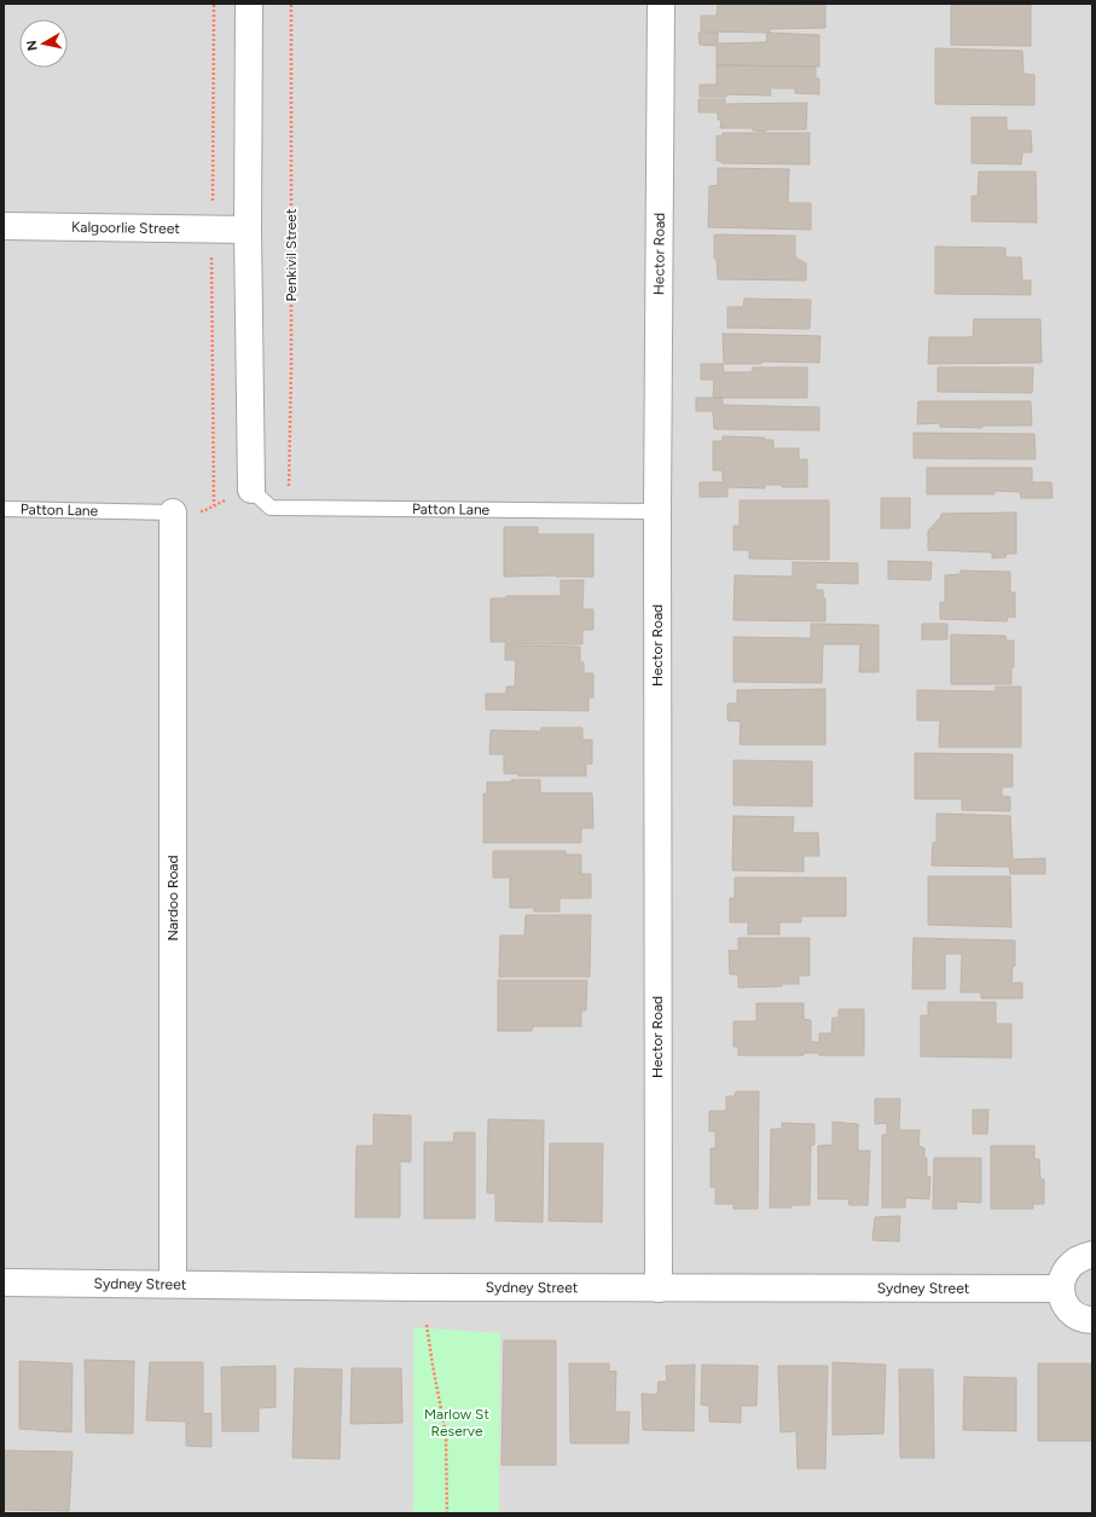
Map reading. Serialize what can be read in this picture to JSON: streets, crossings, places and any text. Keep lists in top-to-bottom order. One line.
{"streets":{"street":["Kalgoorlie Street","Hector Road","Nardoo Road","Sydney Street"],"lane":["Patton Lane"],"path":["Penkivil Street"]},"crossings":[["Hector Road","Patton Lane"],["Hector Road","Sydney Street"],["Penkivil Street","Patton Lane"],["Patton Lane","Nardoo Road"],["Nardoo Road","Sydney Street"]],"parks":["Marlow St Reserve"],"north":"left"}
